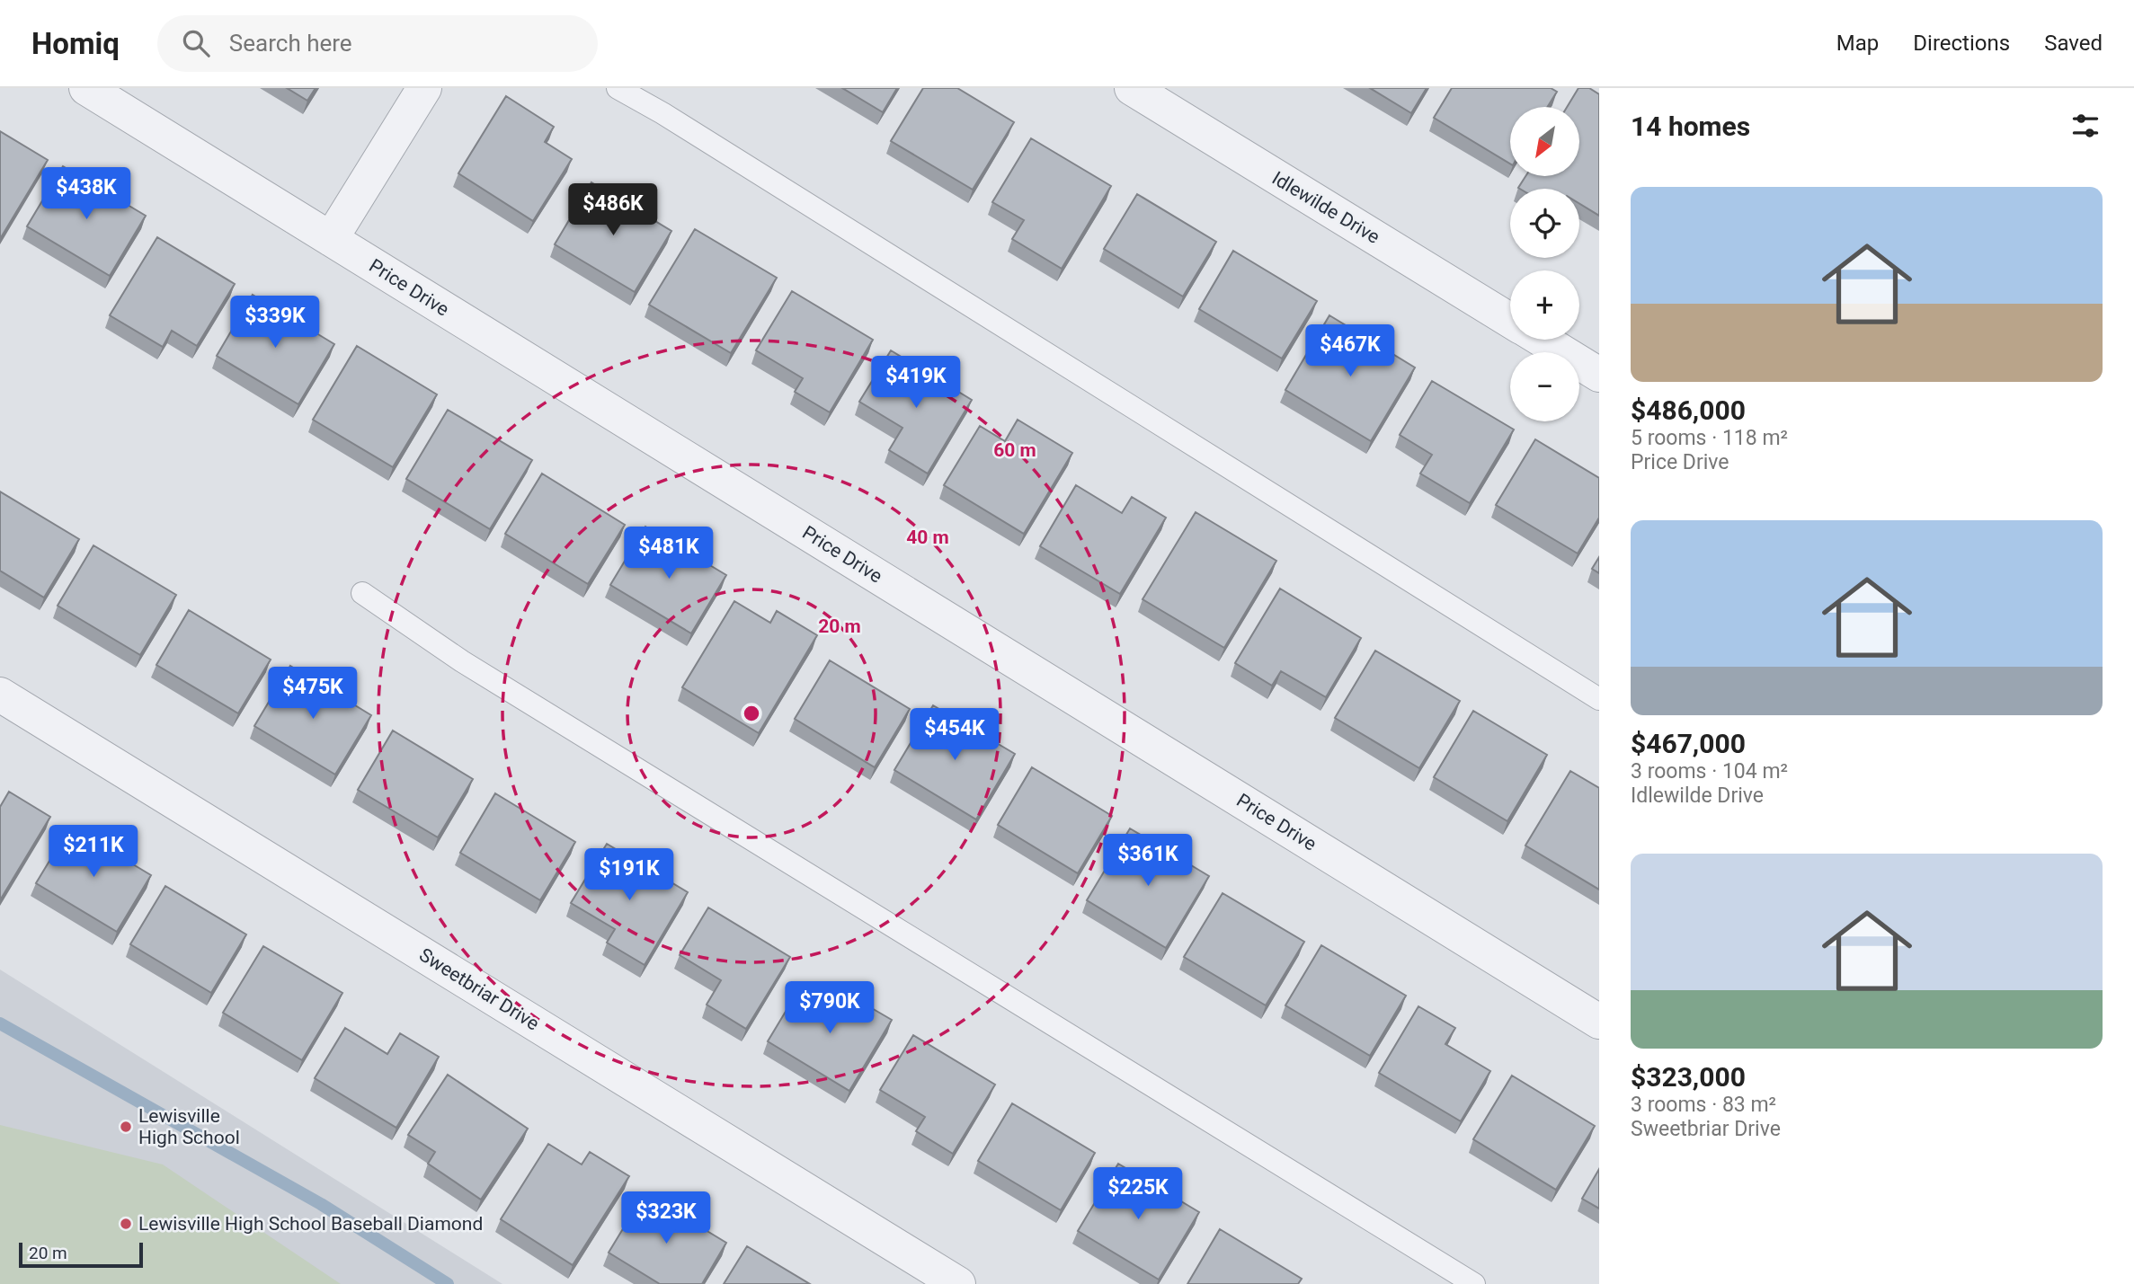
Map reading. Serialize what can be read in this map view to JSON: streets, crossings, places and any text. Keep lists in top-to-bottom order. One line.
{"streets":{"street":["Idlewilde Drive","Price Drive","Sweetbriar Drive"]},"places":["Lewisville High School","Lewisville High School Baseball Diamond"],"scale_bar":"20 m","north":"bottom left","page":{"header":"Homiq","search":"Search here","nav":["Map","Directions","Saved"],"heading":"14 homes","map_buttons":["+","−"],"list":[{"name":"$486,000","note":"5 rooms · 118 m² · Price Drive"},{"name":"$467,000","note":"3 rooms · 104 m² · Idlewilde Drive"},{"name":"$323,000","note":"3 rooms · 83 m² · Sweetbriar Drive"}],"price":["$438K","$486K","$339K","$467K","$419K","$481K","$475K","$454K","$211K","$361K","$191K","$790K","$225K","$323K"],"scale":"20 m"},"rings":["60 m","40 m","20 m"]}
